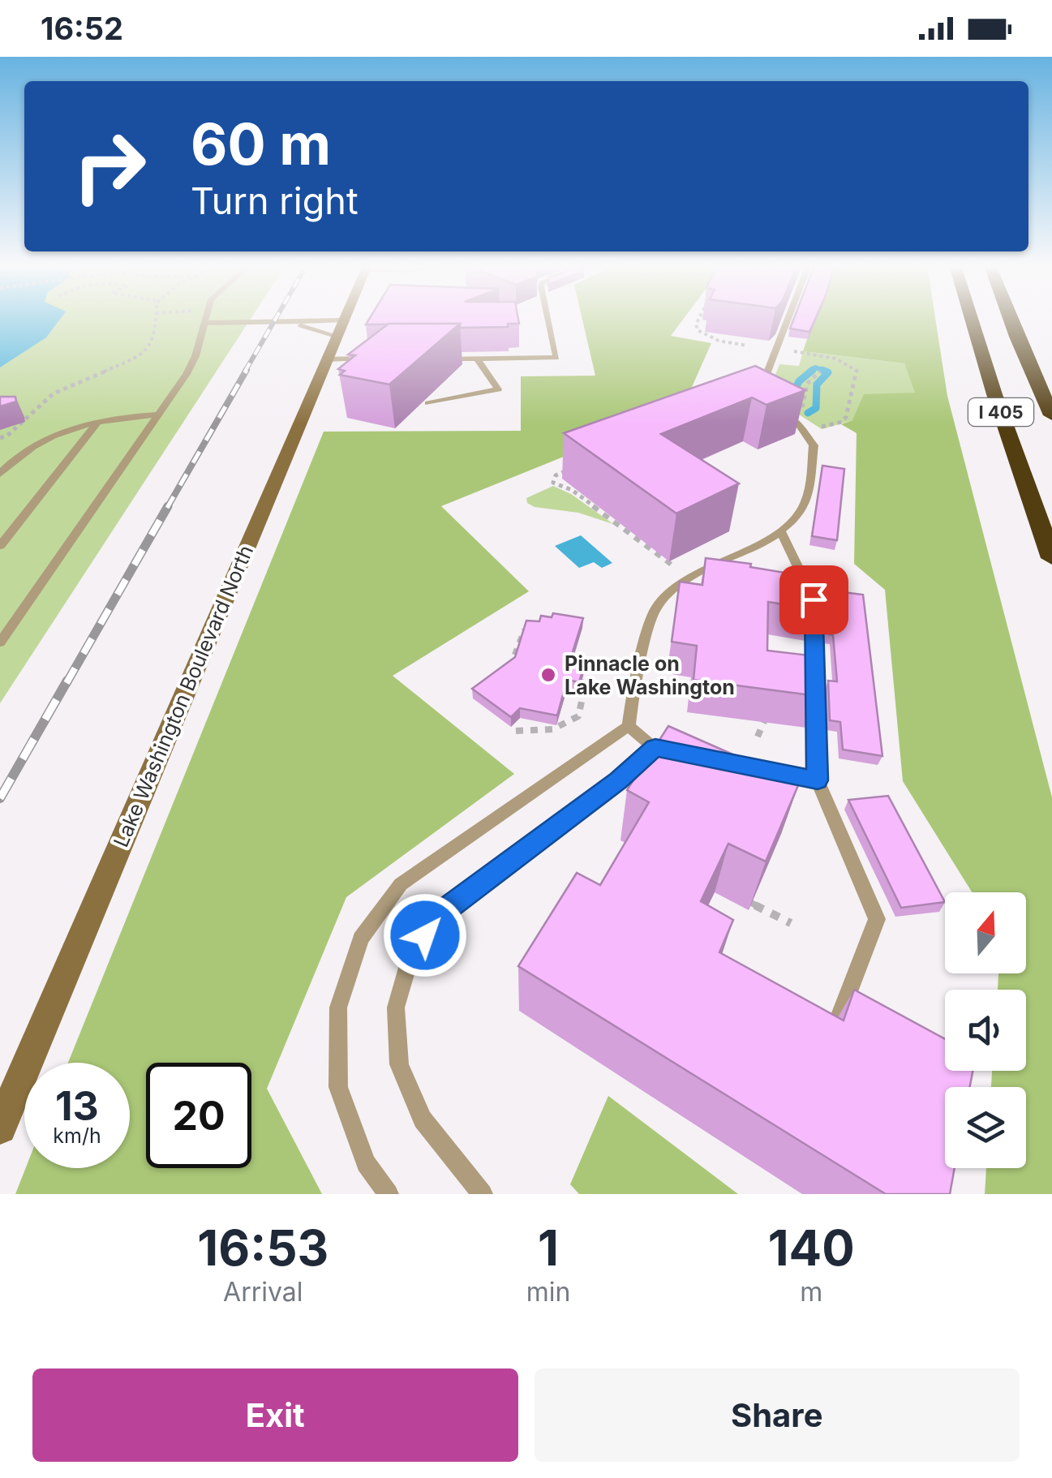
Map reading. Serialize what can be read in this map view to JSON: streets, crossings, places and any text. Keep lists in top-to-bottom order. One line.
{"streets":{"highway":["I 405"],"street":["Lake Washington Boulevard North"]},"places":["Pinnacle on Lake Washington"],"north":"top","page":{"status":"16:52","turn":["60 m","Turn right"],"speed":"13 km/h","limit":"20","eta":["16:53","Arrival","1","min","140","m"],"buttons":["Exit","Share"]}}
